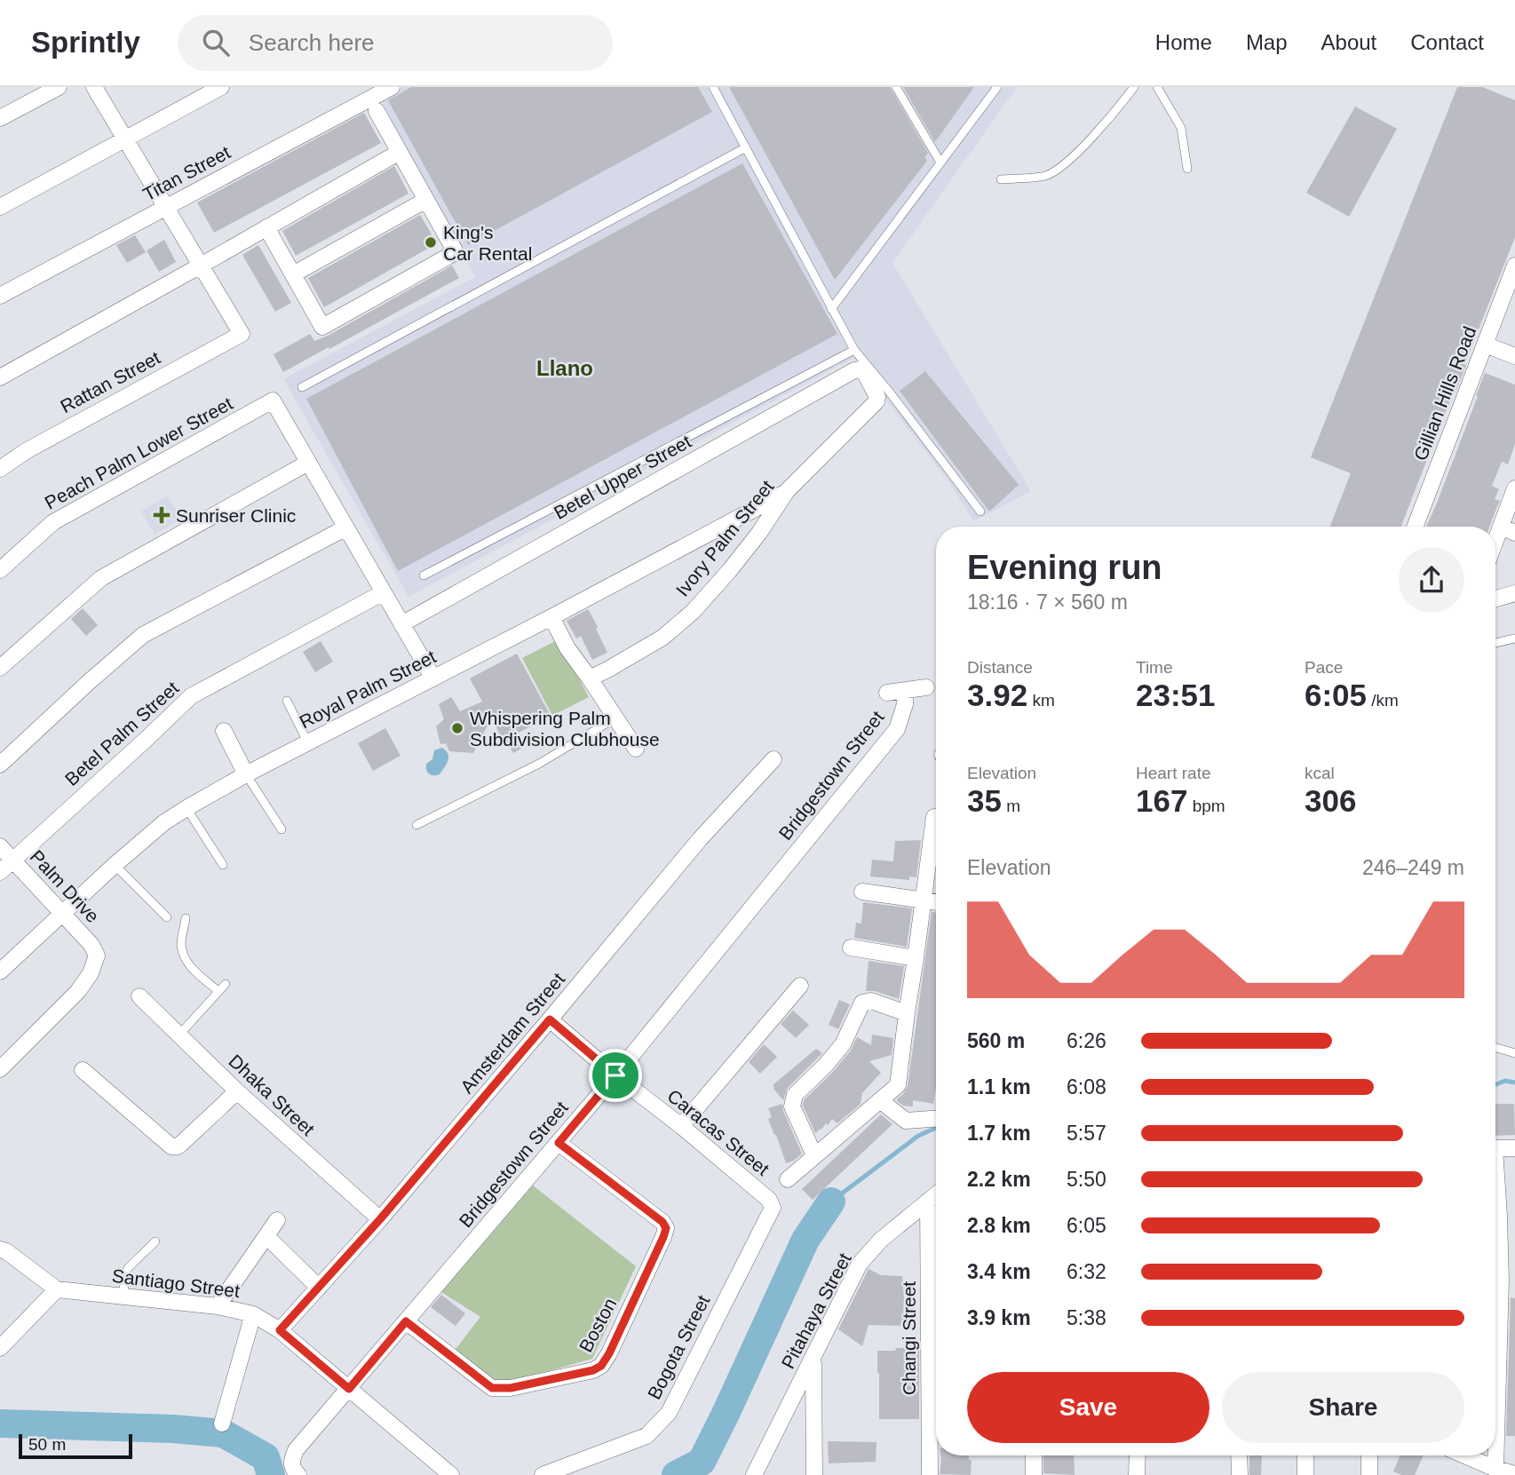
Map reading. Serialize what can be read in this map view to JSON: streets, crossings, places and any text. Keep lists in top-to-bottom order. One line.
{"streets":{"street":["Titan Street","Rattan Street","Gillian Hills Road","Peach Palm Lower Street","Betel Upper Street","Ivory Palm Street","Royal Palm Street","Betel Palm Street","Bridgestown Street","Palm Drive","Amsterdam Street","Dhaka Street","Caracas Street","Santiago Street","Pitahaya Street","Boston","Changi Street","Bogota Street"]},"crossings":[["Betel Upper Street","Ivory Palm Street"],["Ivory Palm Street","Royal Palm Street"],["Royal Palm Street","Palm Drive"],["Betel Palm Street","Palm Drive"],["Bridgestown Street","Caracas Street"],["Bridgestown Street","Santiago Street"],["Bridgestown Street","Boston"],["Amsterdam Street","Dhaka Street"],["Amsterdam Street","Caracas Street"],["Amsterdam Street","Santiago Street"],["Caracas Street","Bogota Street"],["Pitahaya Street","Changi Street"]],"districts":["Llano"],"places":{"other":["King's Car Rental","Whispering Palm Subdivision Clubhouse"],"health":["Sunriser Clinic"]},"scale_bar":"50 m","page":{"header":"Sprintly","search":"Search here","nav":["Home","Map","About","Contact"],"heading":["Evening run","18:16 · 7 × 560 m"],"stats":[["Distance","3.92 km"],["Time","23:51"],["Pace","6:05 /km"],["Elevation","35 m"],["Heart rate","167 bpm"],["kcal","306"]],"chart":["Elevation","246–249 m"],"list":[{"name":"560 m","note":"6:26"},{"name":"1.1 km","note":"6:08"},{"name":"1.7 km","note":"5:57"},{"name":"2.2 km","note":"5:50"},{"name":"2.8 km","note":"6:05"},{"name":"3.4 km","note":"6:32"},{"name":"3.9 km","note":"5:38"}],"buttons":["Save","Share"],"scale":"50 m"}}
